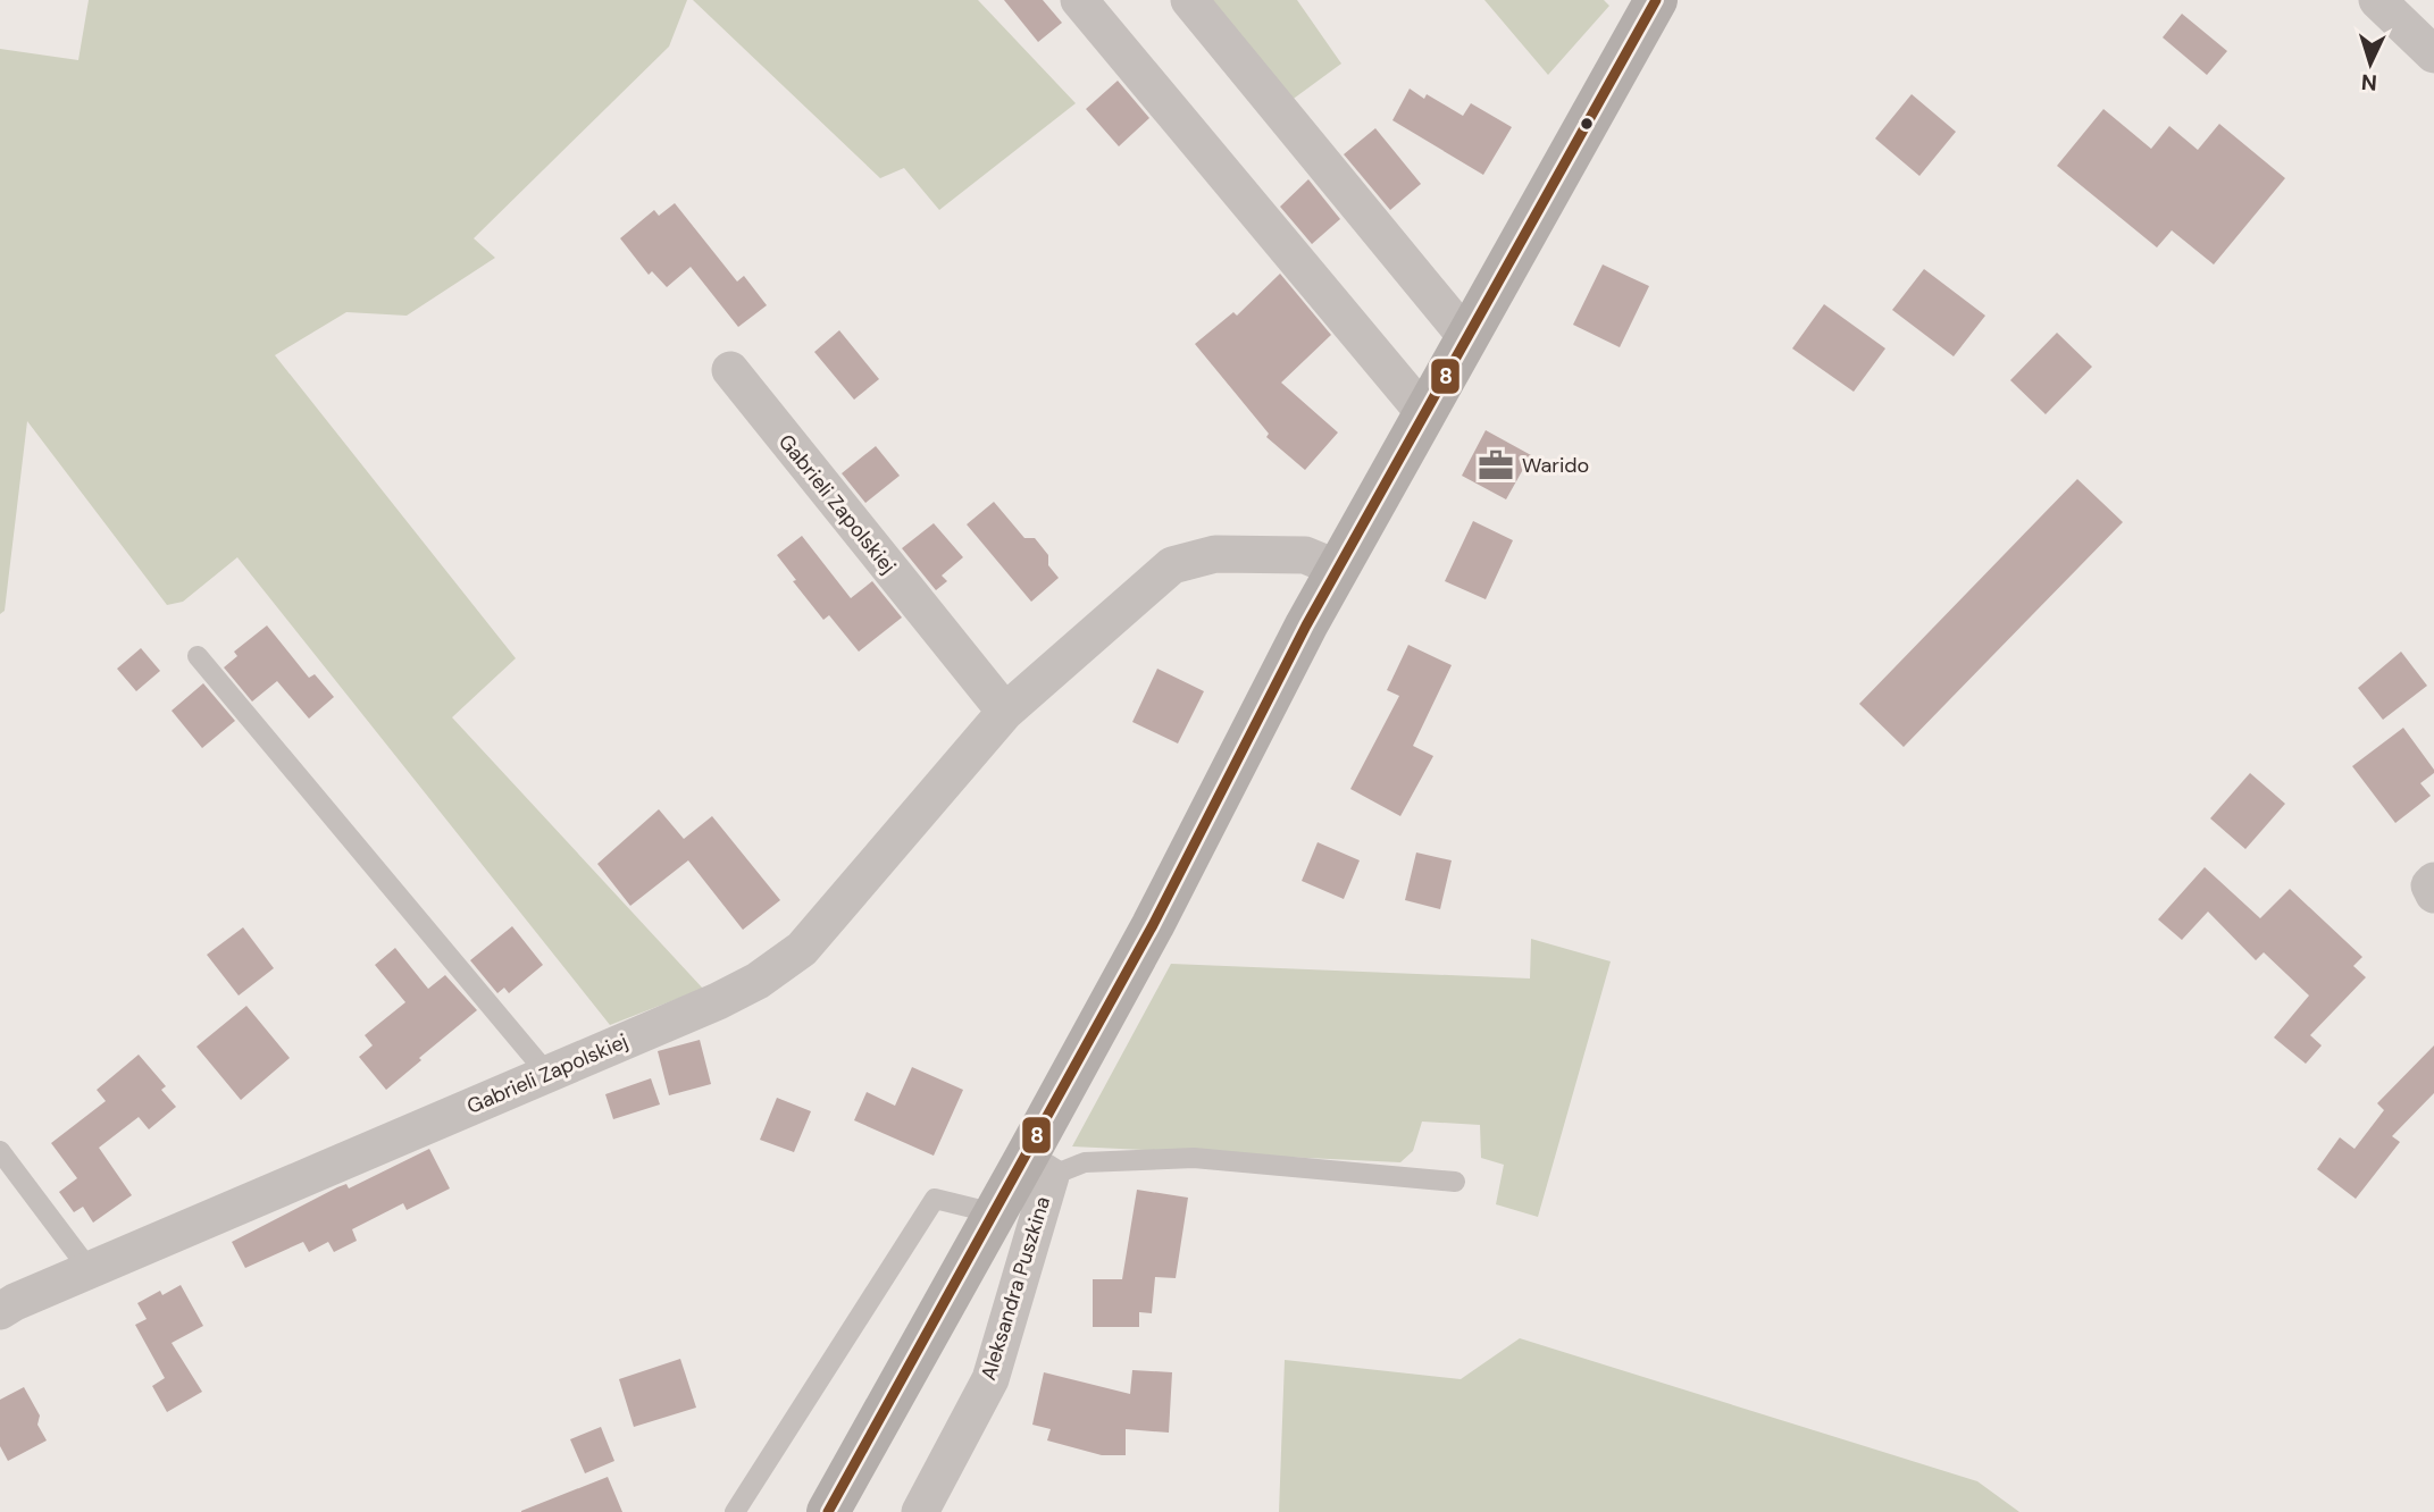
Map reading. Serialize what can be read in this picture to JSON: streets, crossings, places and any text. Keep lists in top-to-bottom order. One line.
{"streets":{"street":["Gabrieli Zapolskiej","Aleksandra Puszkina"]},"places":{"office":["Warido"]},"lines":["transit line 8"],"north":"bottom"}
